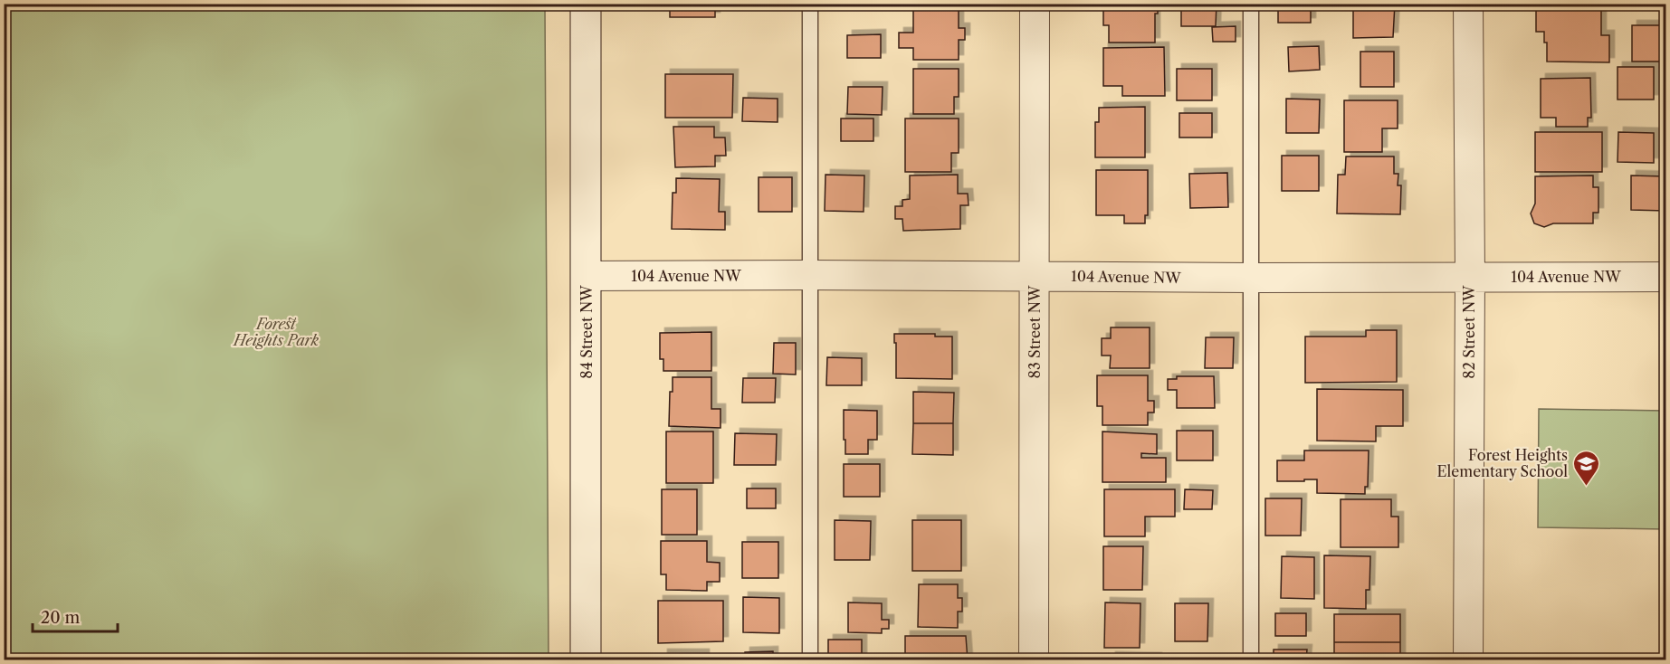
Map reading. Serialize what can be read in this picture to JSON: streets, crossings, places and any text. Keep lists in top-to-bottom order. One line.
{"streets":{"main road":["84 Street NW"],"street":["104 Avenue NW","83 Street NW","82 Street NW"]},"crossings":[["104 Avenue NW","84 Street NW"],["104 Avenue NW","83 Street NW"],["104 Avenue NW","82 Street NW"]],"parks":["Forest Heights Park"],"places":{"school or university":["Forest Heights Elementary School"]},"scale_bar":"20 m"}
